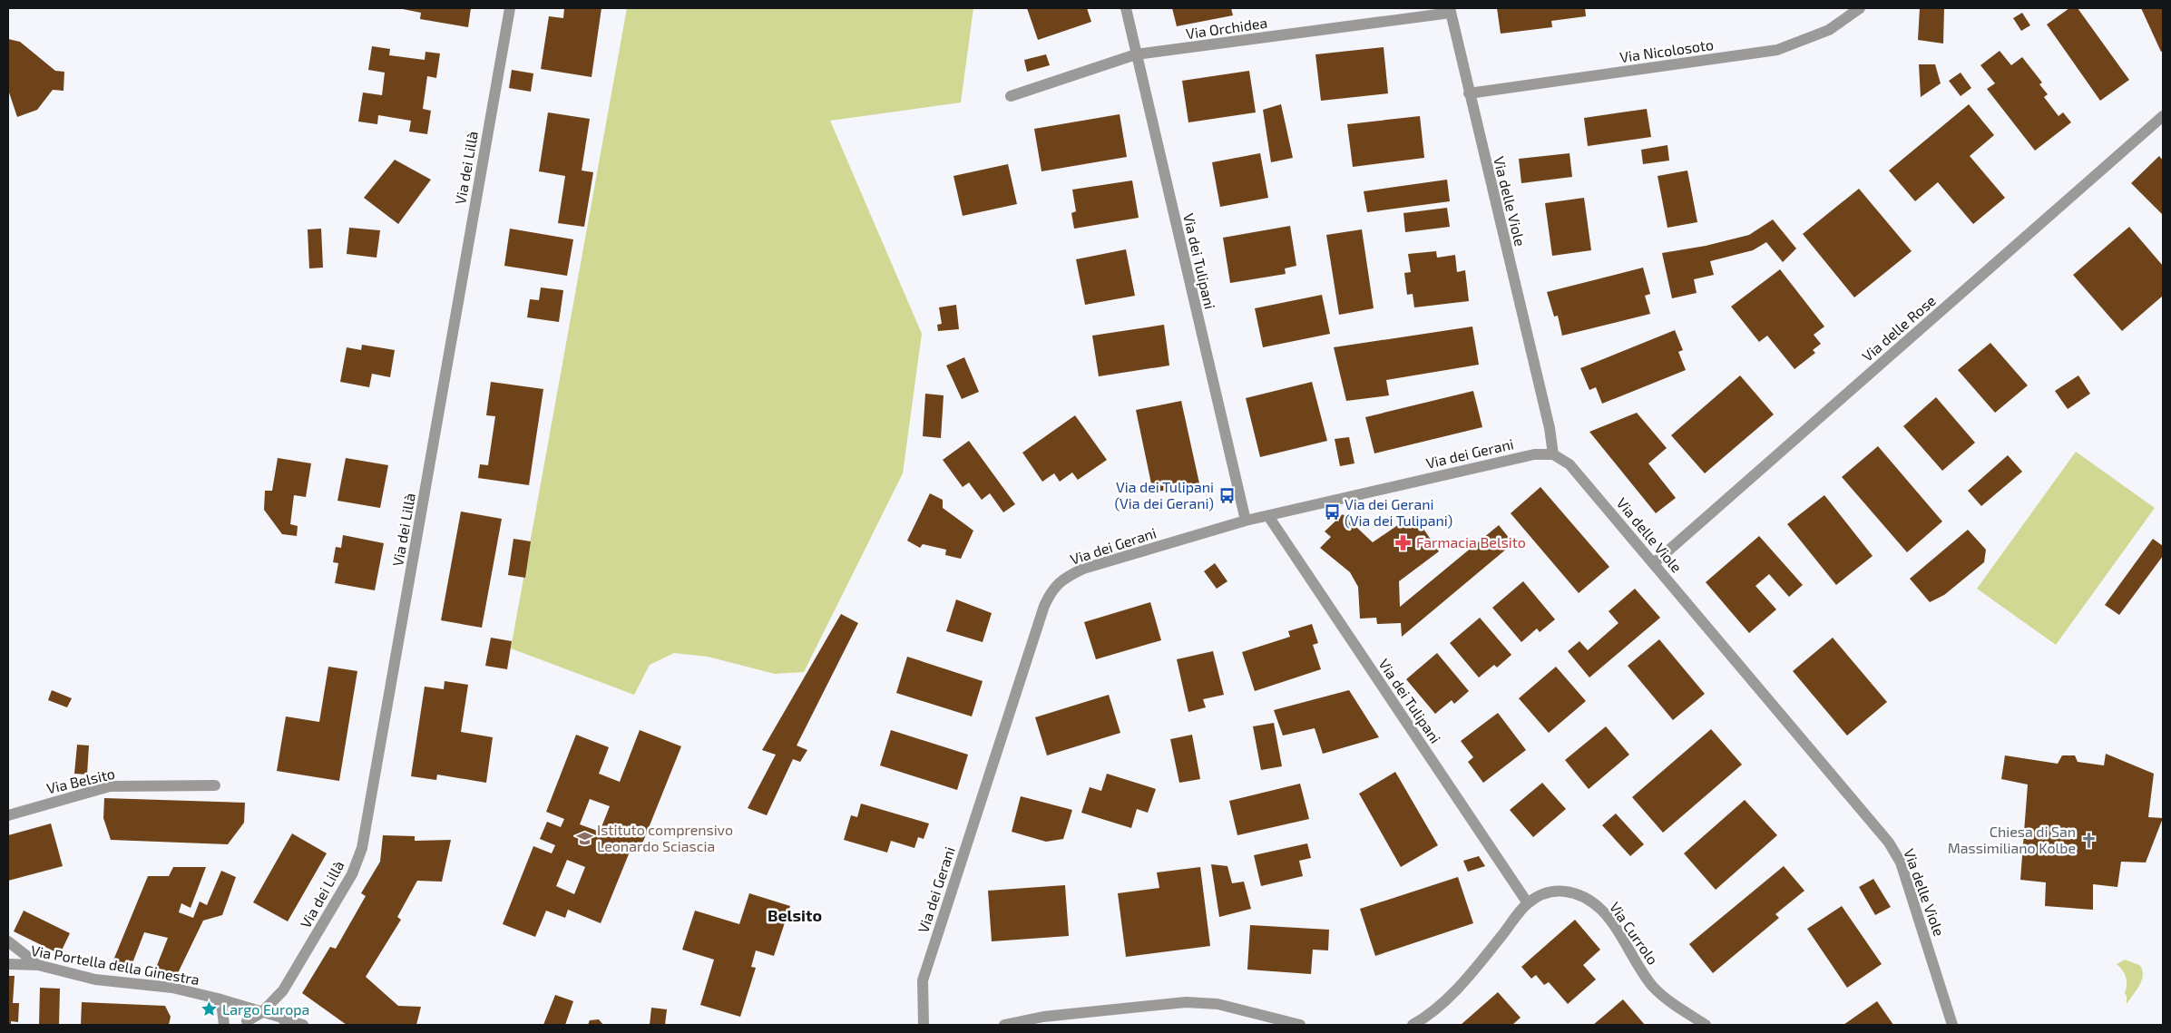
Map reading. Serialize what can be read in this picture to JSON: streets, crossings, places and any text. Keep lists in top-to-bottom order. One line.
{"streets":{"street":["Via Orchidea","Via Nicolosoto","Via dei Lillà","Via delle Viole","Via dei Tulipani","Via delle Rose","Via dei Gerani","Via Belsito","Via Currolo","Via Portella della Ginestra"]},"crossings":[["Via Orchidea","Via delle Viole"],["Via Orchidea","Via dei Tulipani"],["Via Nicolosoto","Via delle Viole"],["Via dei Lillà","Via Portella della Ginestra"],["Via delle Viole","Via delle Rose"],["Via delle Viole","Via dei Gerani"],["Via dei Tulipani","Via dei Gerani"],["Via dei Tulipani","Via Currolo"]],"districts":["Belsito"],"places":{"bus stop":["Via dei Tulipani (Via dei Gerani)","Via dei Gerani (Via dei Tulipani)"],"pharmacy":["Farmacia Belsito"],"school or university":["Istituto comprensivo Leonardo Sciascia"],"church":["Chiesa di San Massimiliano Kolbe"],"place":["Largo Europa"]}}
